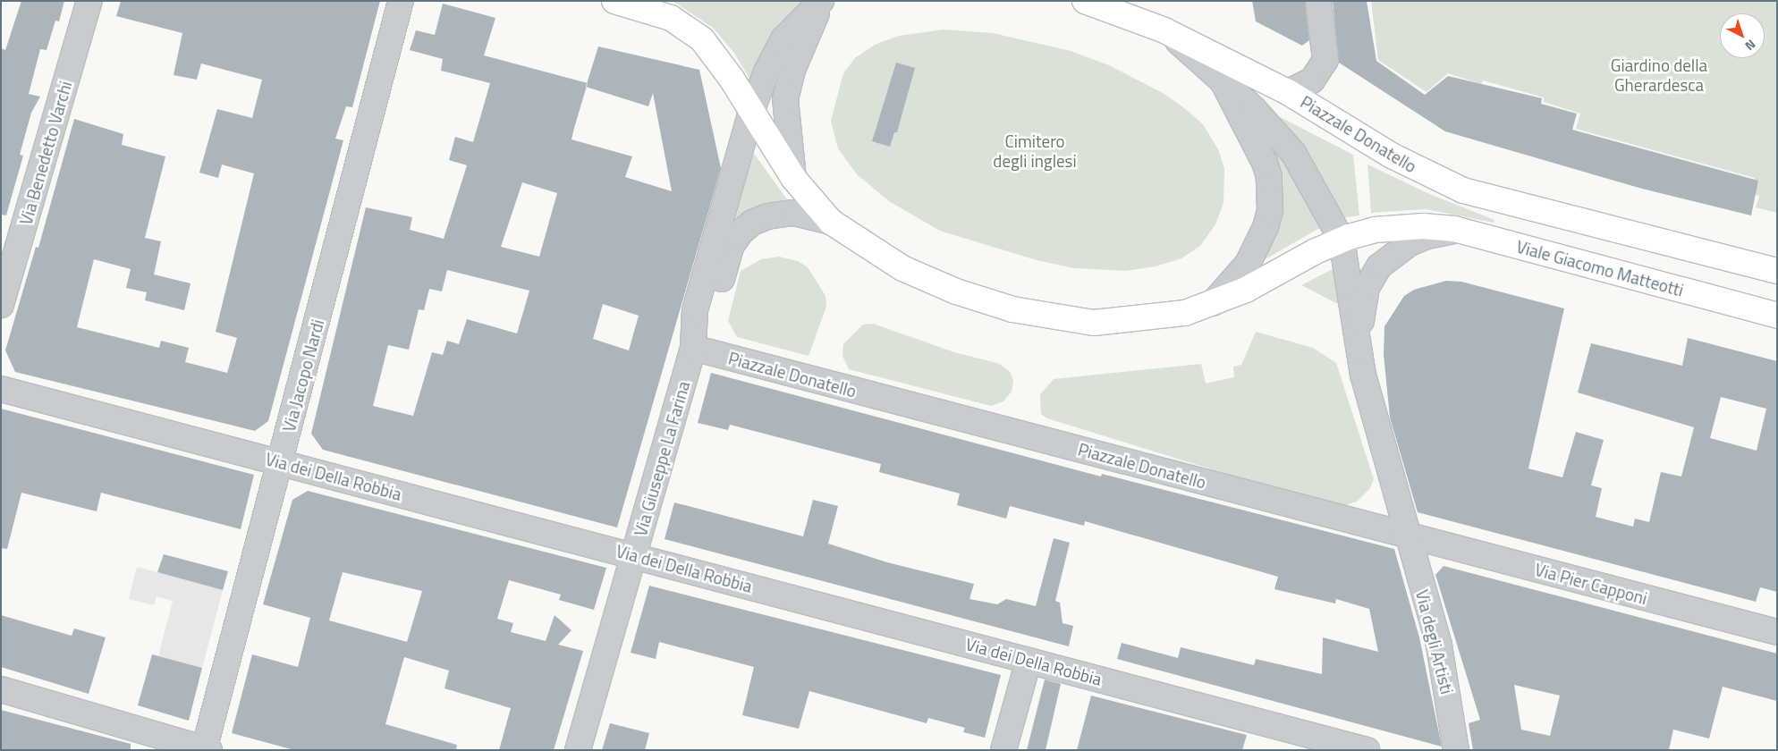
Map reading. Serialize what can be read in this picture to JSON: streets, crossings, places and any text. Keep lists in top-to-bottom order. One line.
{"streets":{"main road":["Piazzale Donatello","Viale Giacomo Matteotti"],"street":["Via Benedetto Varchi","Via Jacopo Nardi","Via Giuseppe La Farina","Via dei Della Robbia","Via Pier Capponi","Via degli Artisti"]},"crossings":[["Piazzale Donatello","Viale Giacomo Matteotti"],["Piazzale Donatello","Via Giuseppe La Farina"],["Piazzale Donatello","Via Pier Capponi"],["Piazzale Donatello","Via degli Artisti"],["Via Jacopo Nardi","Via dei Della Robbia"],["Via Giuseppe La Farina","Via dei Della Robbia"],["Via Pier Capponi","Via degli Artisti"]],"parks":["Giardino della Gherardesca","Cimitero degli inglesi"],"north":"bottom right"}
